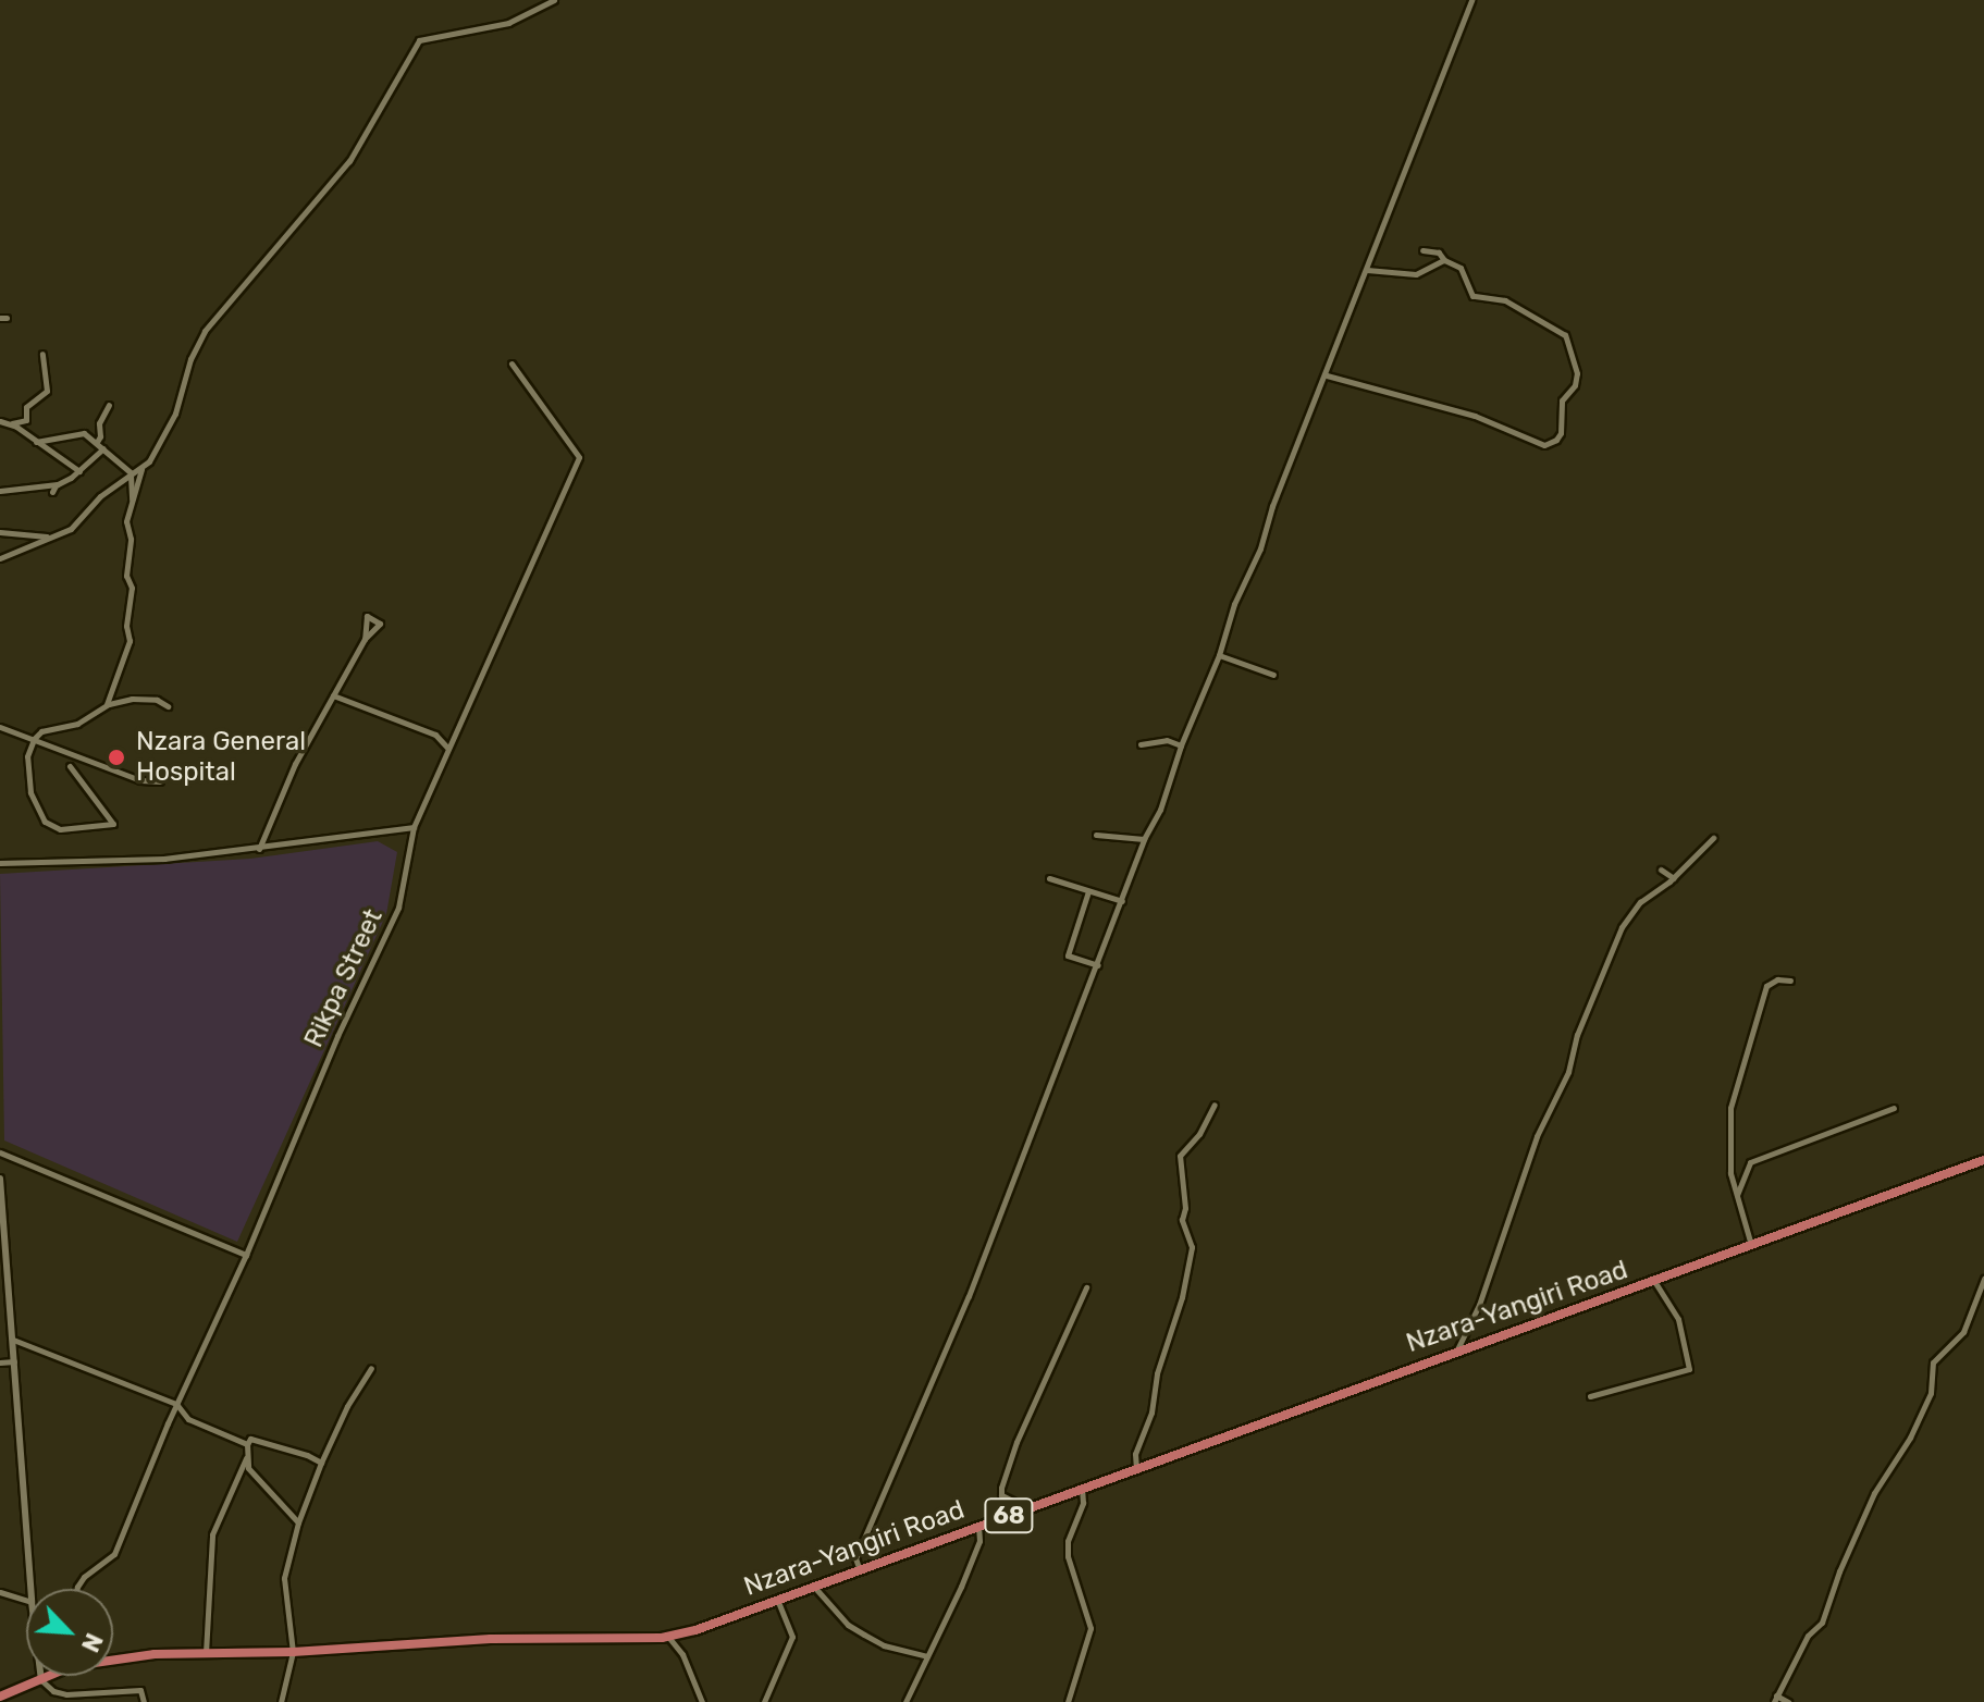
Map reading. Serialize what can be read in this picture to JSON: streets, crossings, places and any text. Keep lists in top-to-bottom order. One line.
{"streets":{"main road":["Nzara-Yangiri Road","68"],"street":["Rikpa Street"]},"places":["Nzara General Hospital"],"north":"bottom right"}
